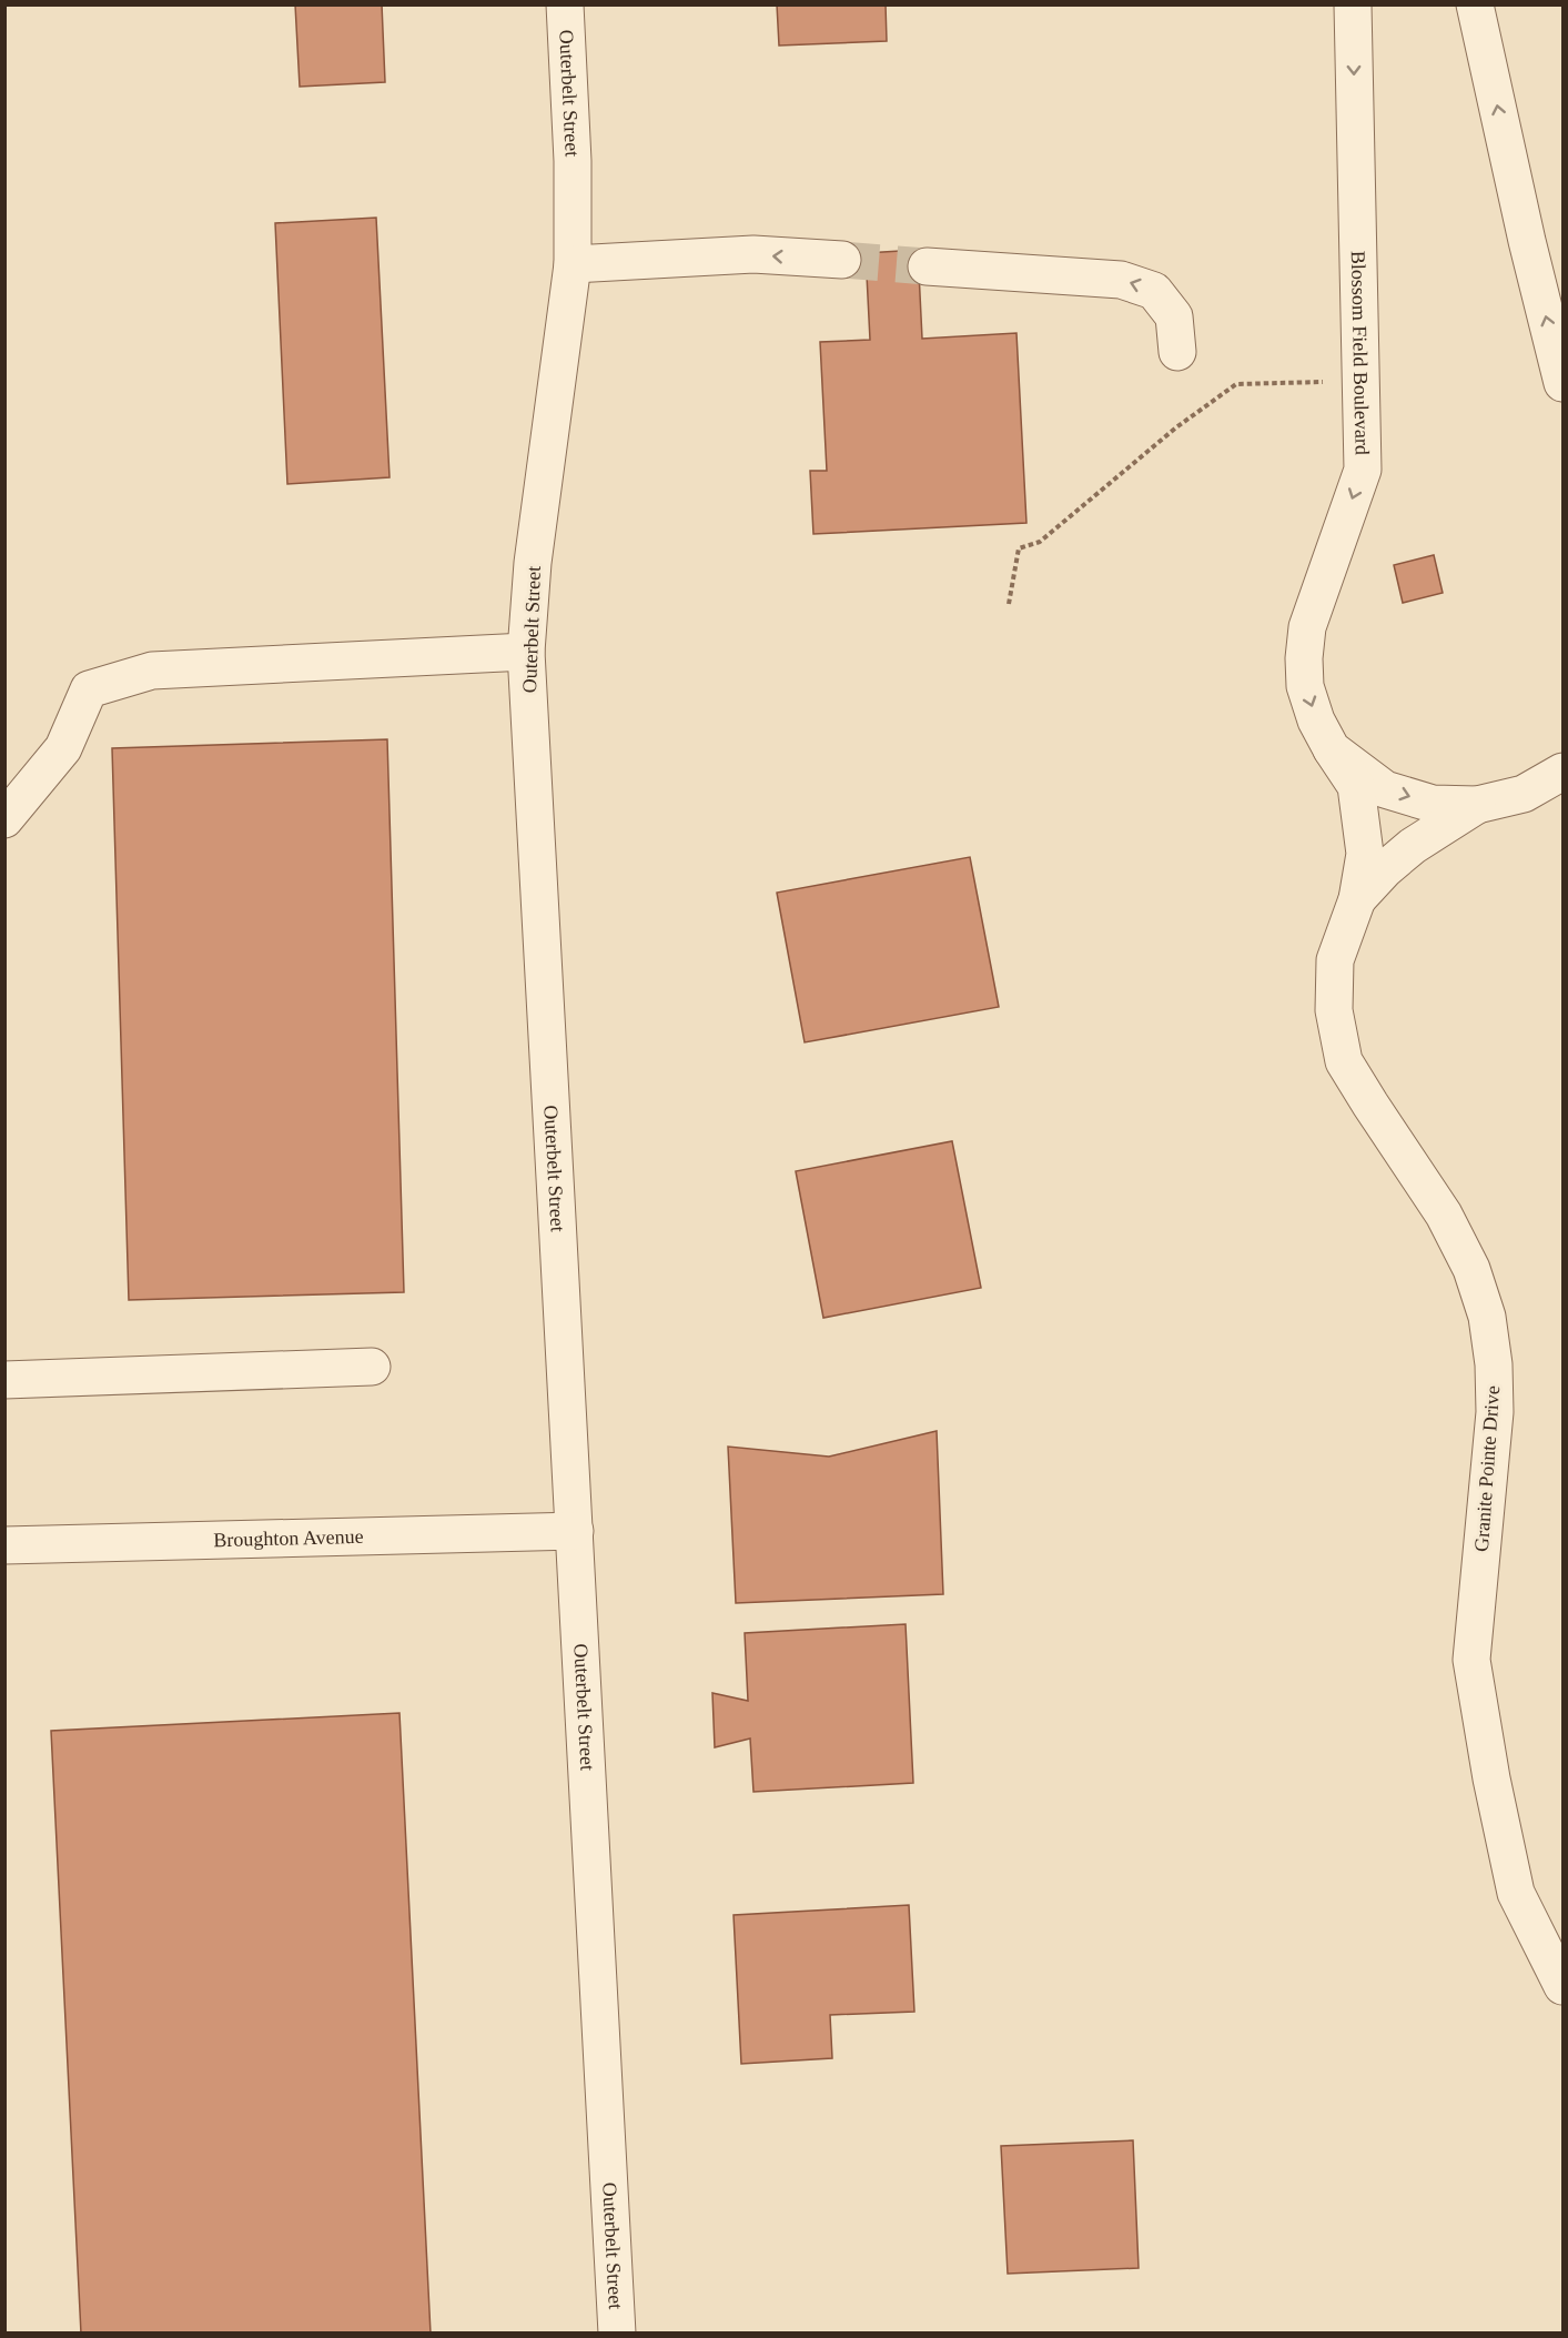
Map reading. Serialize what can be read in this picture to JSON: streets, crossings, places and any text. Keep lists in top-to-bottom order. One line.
{"streets":{"street":["Outerbelt Street","Blossom Field Boulevard","Granite Pointe Drive","Broughton Avenue"]},"crossings":[["Outerbelt Street","Broughton Avenue"]]}
